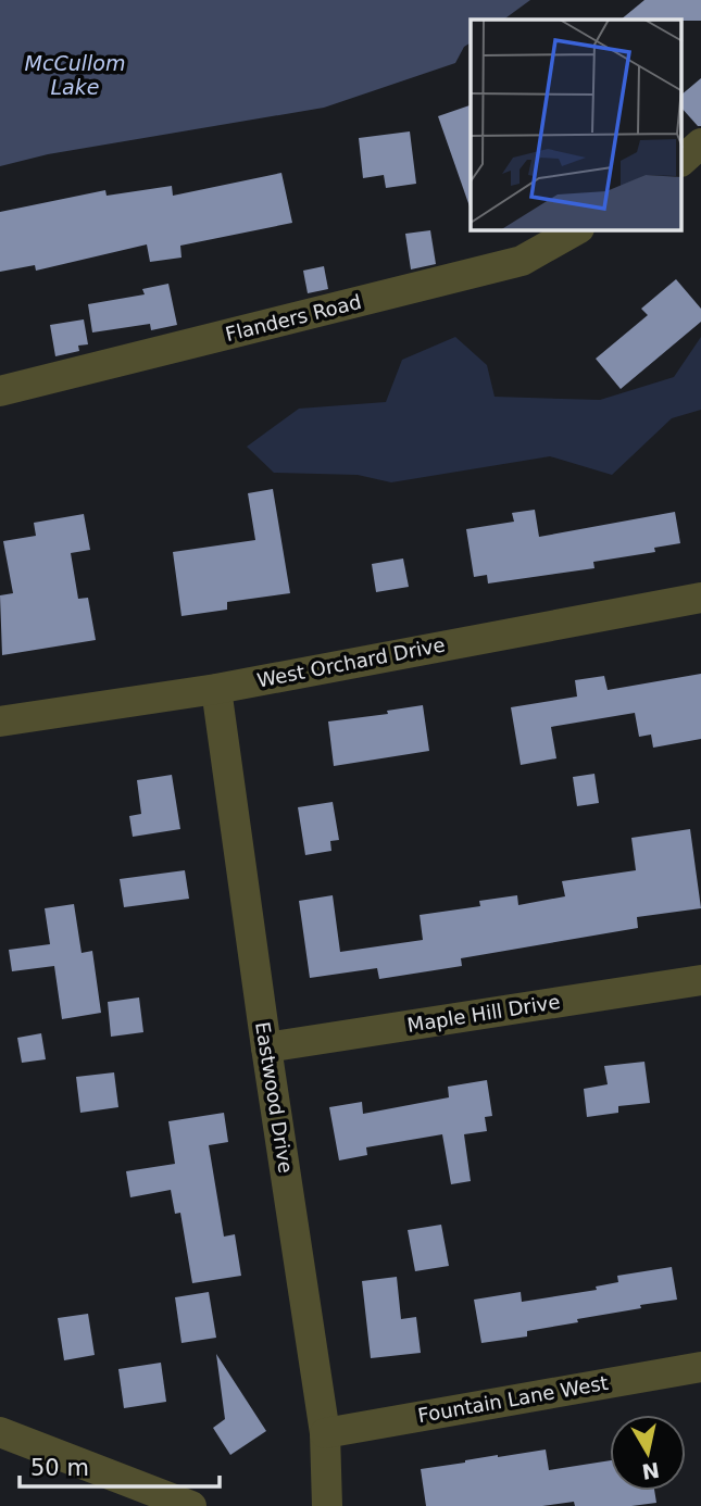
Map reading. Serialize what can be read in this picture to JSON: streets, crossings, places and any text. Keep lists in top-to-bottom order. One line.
{"streets":{"street":["Flanders Road","West Orchard Drive","Maple Hill Drive","Eastwood Drive","Fountain Lane West"]},"crossings":[["West Orchard Drive","Eastwood Drive"],["Maple Hill Drive","Eastwood Drive"],["Eastwood Drive","Fountain Lane West"]],"water":["McCullom Lake"],"scale_bar":"50 m","north":"bottom"}
